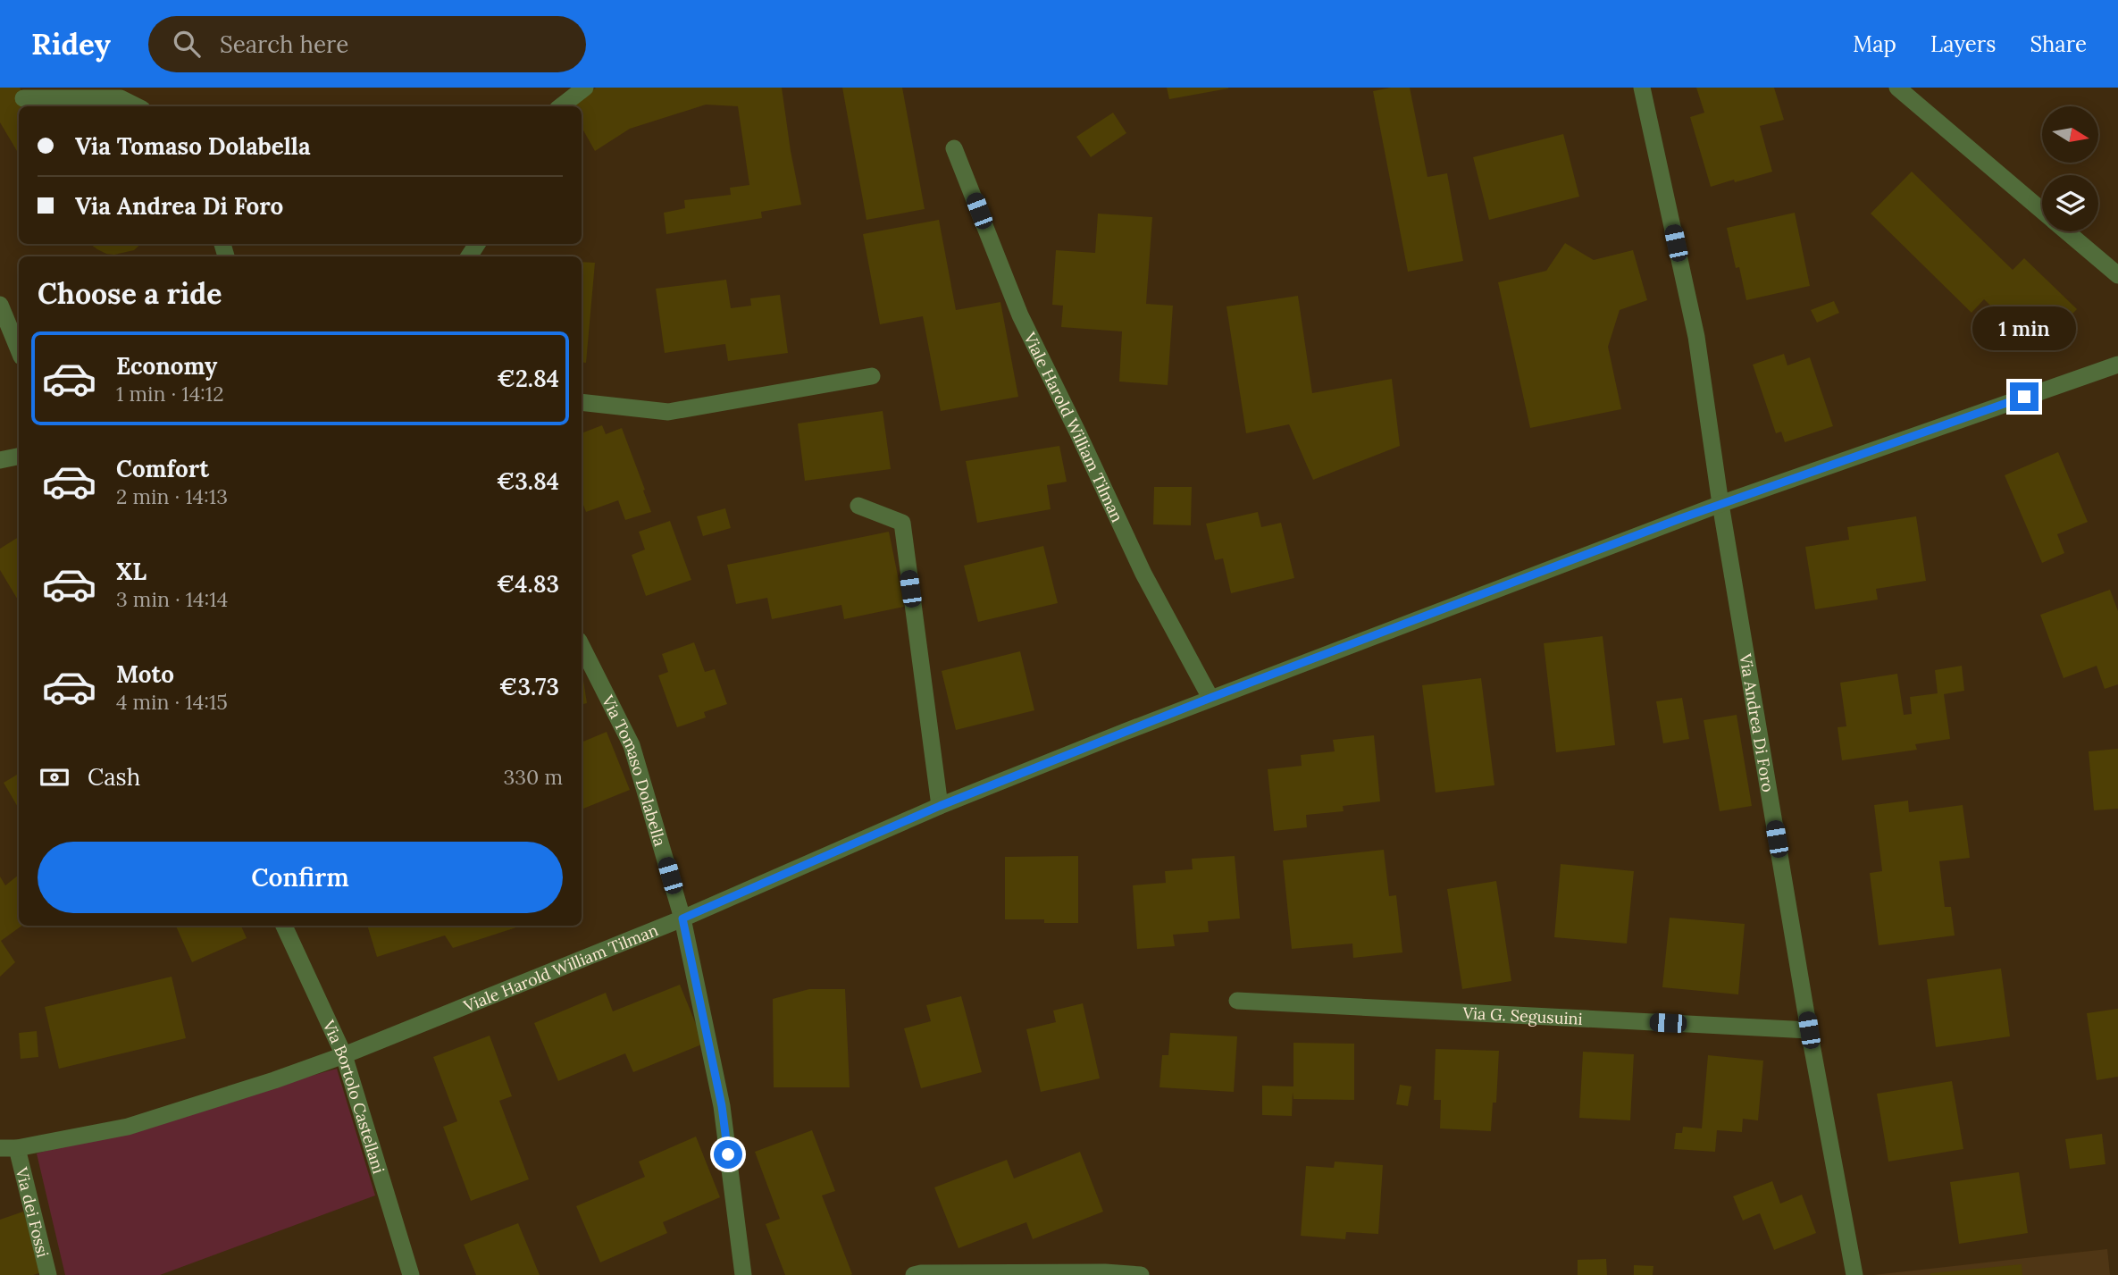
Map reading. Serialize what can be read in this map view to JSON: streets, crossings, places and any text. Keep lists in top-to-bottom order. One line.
{"streets":{"street":["Viale Harold William Tilman","Via Andrea Di Foro","Via Tomaso Dolabella","Via G. Segusuini","Via Bortolo Castellani","Via dei Fossi"]},"crossings":[["Viale Harold William Tilman","Via Andrea Di Foro"],["Viale Harold William Tilman","Via Tomaso Dolabella"],["Viale Harold William Tilman","Via Bortolo Castellani"],["Viale Harold William Tilman","Via dei Fossi"],["Via Andrea Di Foro","Via G. Segusuini"]],"north":"right","page":{"header":"Ridey","search":"Search here","nav":["Map","Layers","Share"],"banner":["Via Tomaso Dolabella","Via Andrea Di Foro"],"heading":"Choose a ride","bubble":"1 min","list":[{"name":"Economy","note":"1 min · 14:12","value":"€2.84"},{"name":"Comfort","note":"2 min · 14:13","value":"€3.84"},{"name":"XL","note":"3 min · 14:14","value":"€4.83"},{"name":"Moto","note":"4 min · 14:15","value":"€3.73"}],"pay":["Cash","330 m"],"buttons":"Confirm"}}
